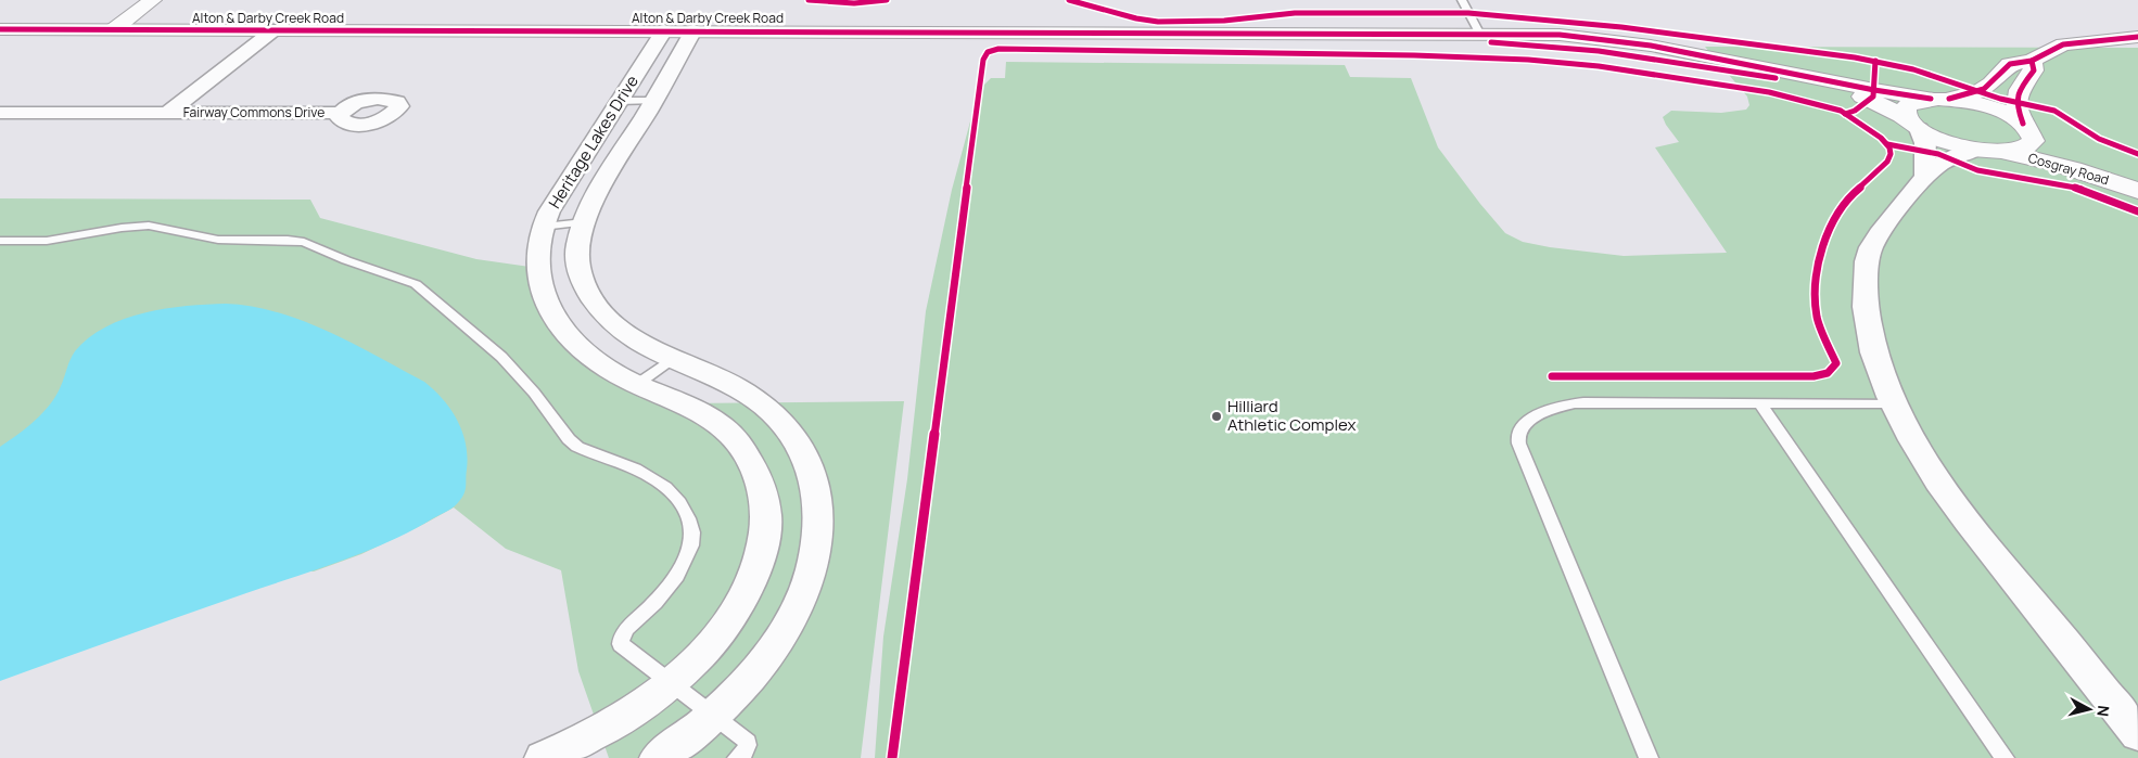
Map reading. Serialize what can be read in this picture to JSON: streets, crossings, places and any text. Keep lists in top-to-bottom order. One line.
{"streets":{"main road":["Alton & Darby Creek Road","Cosgray Road"],"street":["Fairway Commons Drive","Heritage Lakes Drive"]},"crossings":[["Alton & Darby Creek Road","Fairway Commons Drive"],["Alton & Darby Creek Road","Heritage Lakes Drive"],["Alton & Darby Creek Road","Cosgray Road"]],"places":["Hilliard Athletic Complex"],"north":"right"}
